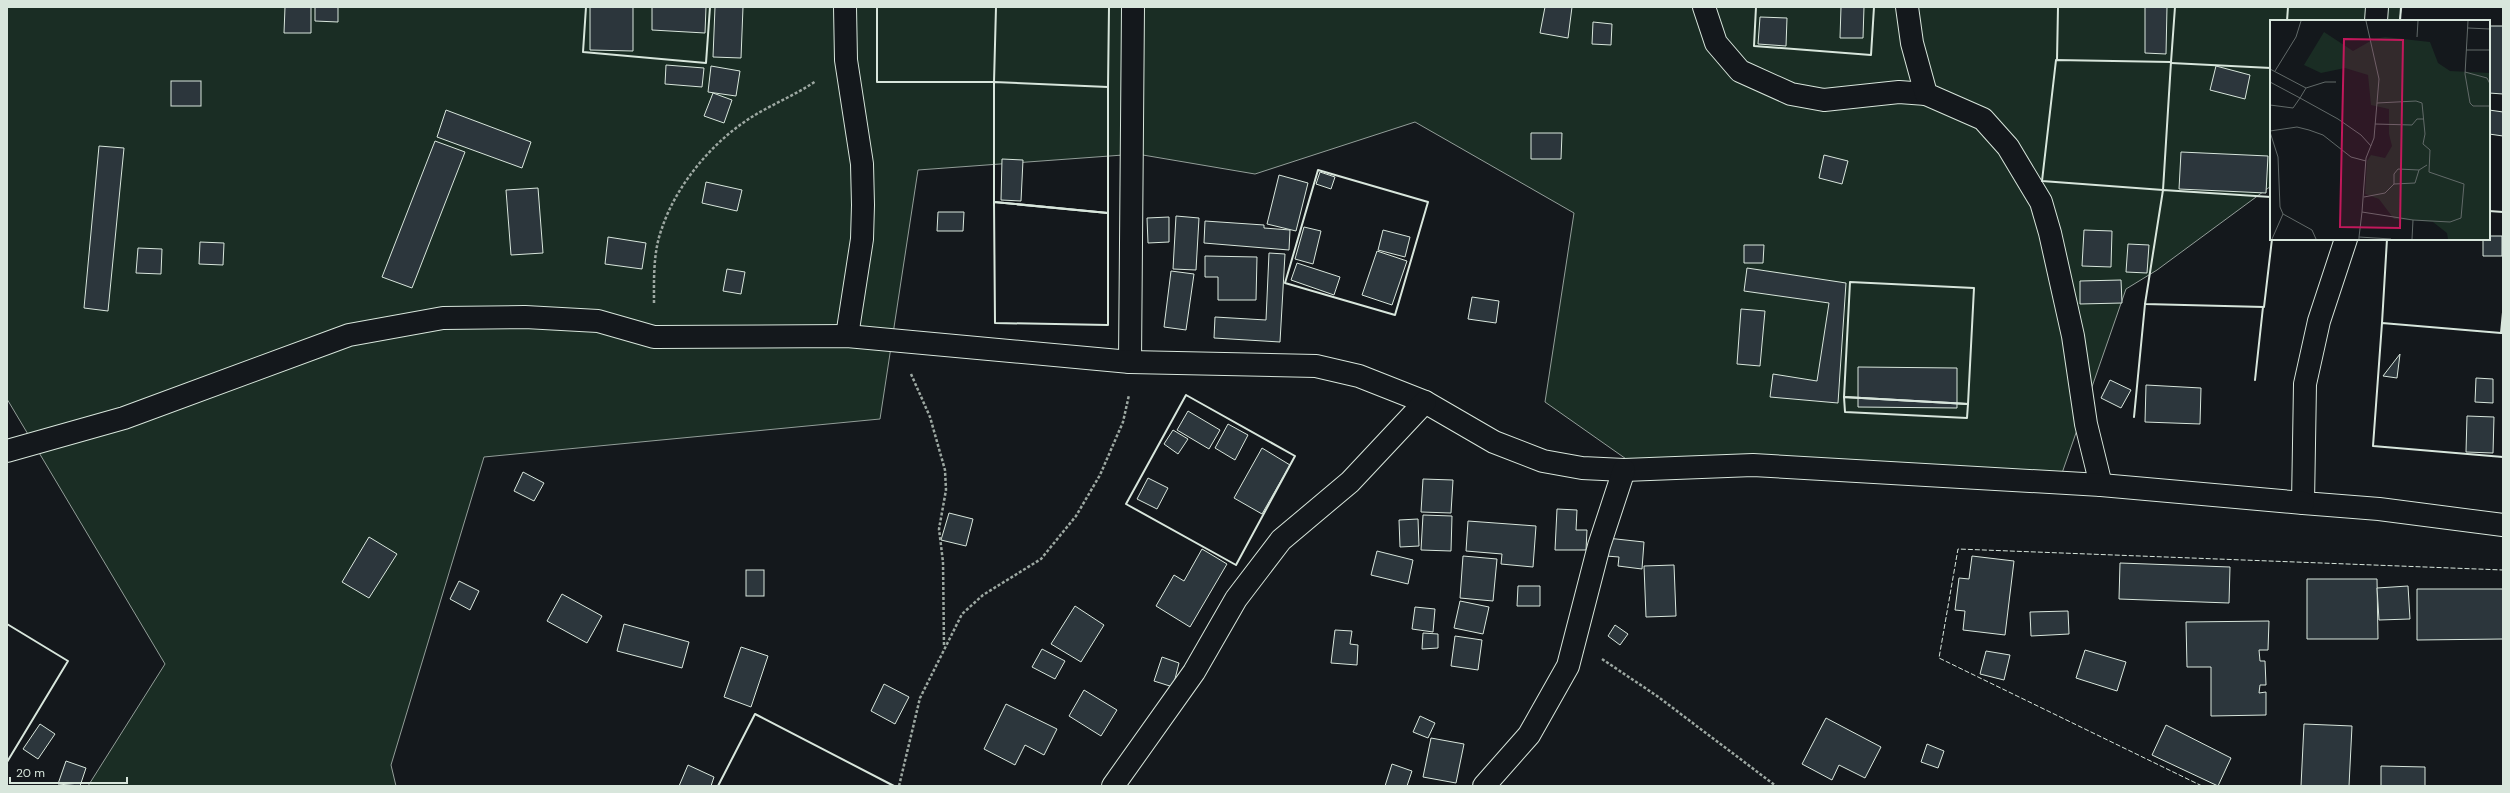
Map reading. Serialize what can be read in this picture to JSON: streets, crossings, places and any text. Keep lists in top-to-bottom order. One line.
{"scale_bar":"20 m"}
